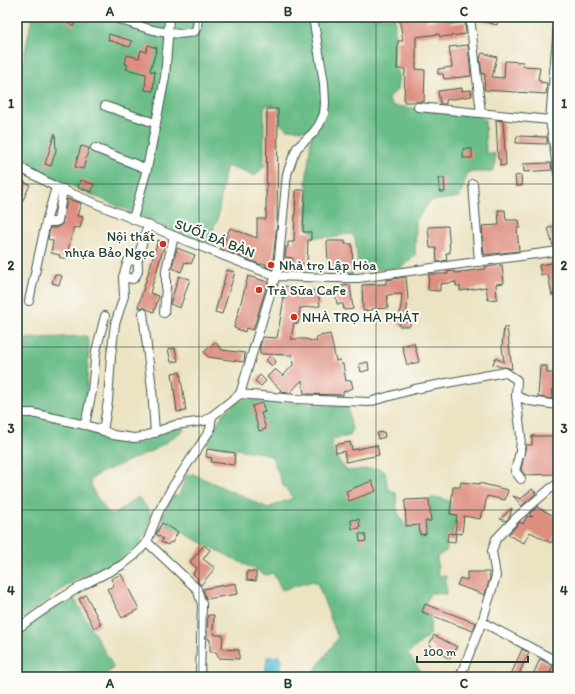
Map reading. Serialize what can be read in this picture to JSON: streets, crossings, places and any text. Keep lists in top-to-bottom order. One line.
{"streets":{"street":["SUỐI ĐÁ BÀN"]},"places":["Nội thất nhựa Bảo Ngọc","Nhà trọ Lập Hòa","Trà Sữa CaFe","NHÀ TRỌ HÀ PHÁT"],"scale_bar":"100 m","grid":{"columns":["A","B","C"],"rows":["1","2","3","4"]}}
